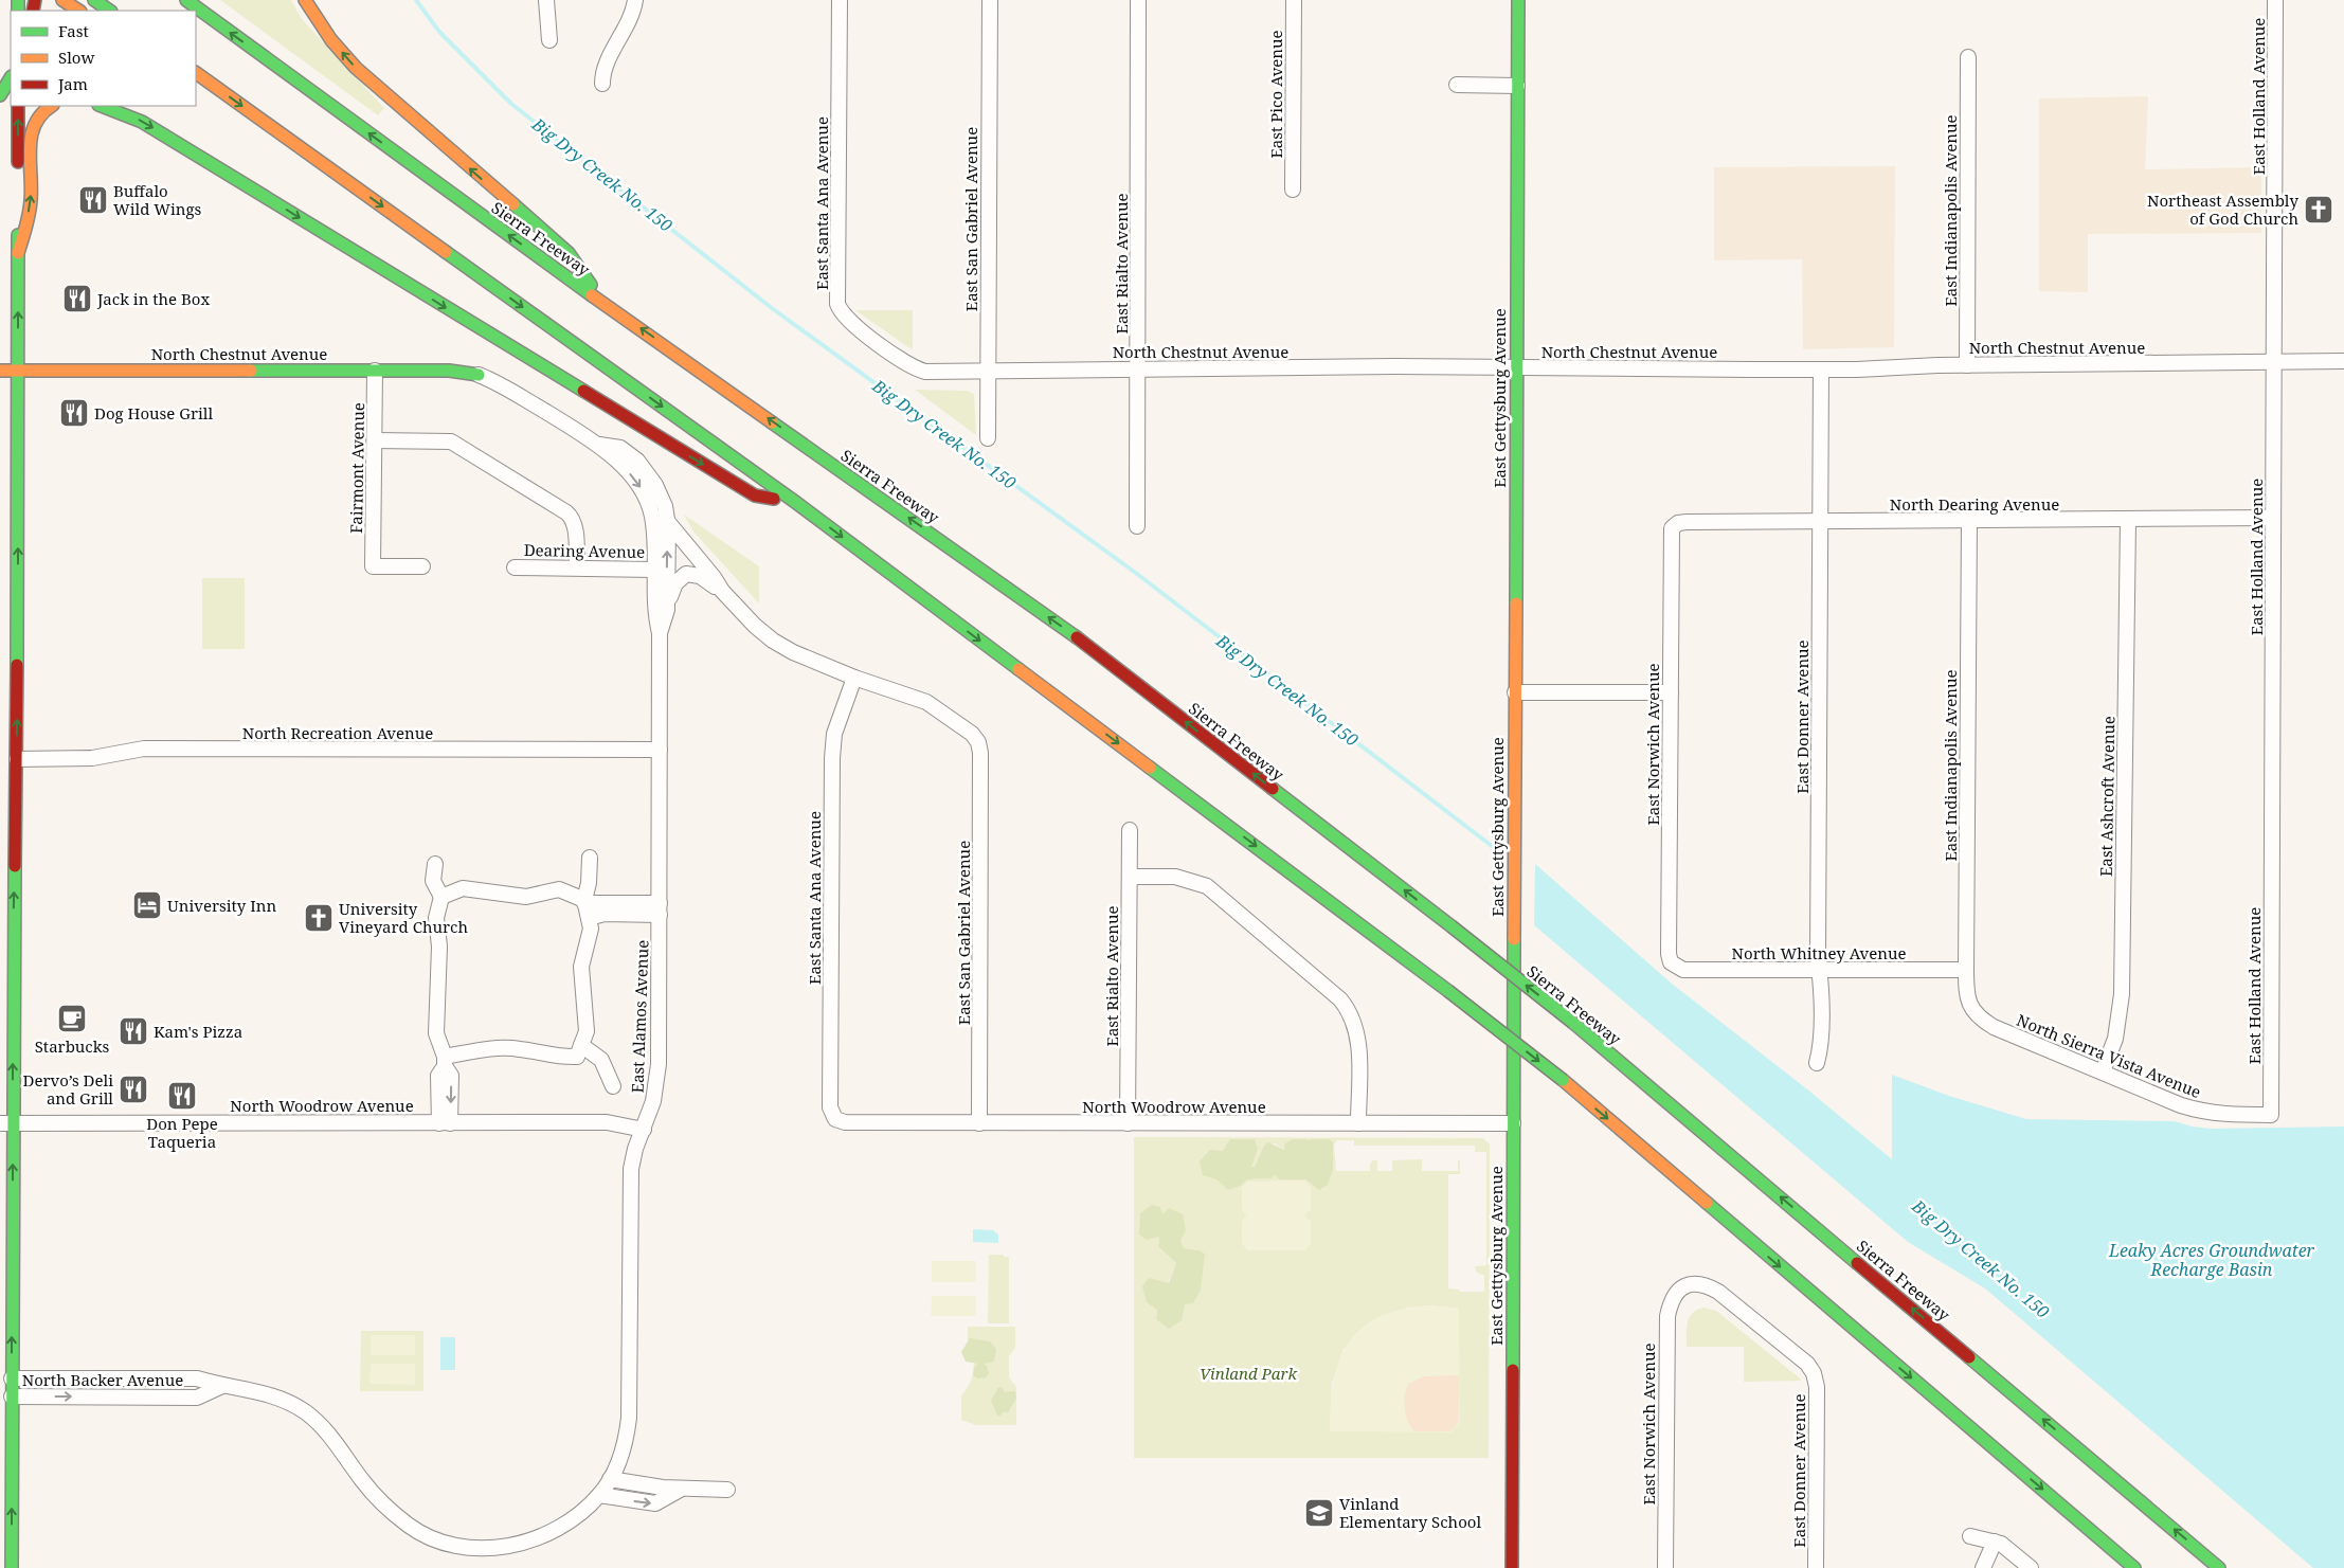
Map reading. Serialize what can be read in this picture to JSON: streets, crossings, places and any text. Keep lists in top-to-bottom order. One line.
{"streets":{"main road":["Sierra Freeway","North Chestnut Avenue","East Gettysburg Avenue"],"street":["East Pico Avenue","East Holland Avenue","East Santa Ana Avenue","East Indianapolis Avenue","East San Gabriel Avenue","East Rialto Avenue","Fairmont Avenue","North Dearing Avenue","Dearing Avenue","East Donner Avenue","North Recreation Avenue","East Norwich Avenue","East Ashcroft Avenue","North Whitney Avenue","East Alamos Avenue","North Sierra Vista Avenue","North Woodrow Avenue","North Backer Avenue"]},"crossings":[["East Holland Avenue","North Chestnut Avenue"],["East Holland Avenue","North Dearing Avenue"],["East Holland Avenue","North Sierra Vista Avenue"],["East Santa Ana Avenue","East San Gabriel Avenue"],["East Santa Ana Avenue","North Chestnut Avenue"],["East Santa Ana Avenue","North Woodrow Avenue"],["East Indianapolis Avenue","North Chestnut Avenue"],["East Indianapolis Avenue","North Dearing Avenue"],["East Indianapolis Avenue","North Whitney Avenue"],["East Indianapolis Avenue","North Sierra Vista Avenue"],["East San Gabriel Avenue","North Chestnut Avenue"],["East San Gabriel Avenue","North Woodrow Avenue"],["East Rialto Avenue","North Chestnut Avenue"],["East Rialto Avenue","North Woodrow Avenue"],["North Chestnut Avenue","East Gettysburg Avenue"],["North Chestnut Avenue","Fairmont Avenue"],["North Chestnut Avenue","East Donner Avenue"],["East Gettysburg Avenue","North Woodrow Avenue"],["North Dearing Avenue","East Donner Avenue"],["North Dearing Avenue","East Norwich Avenue"],["North Dearing Avenue","East Ashcroft Avenue"],["East Donner Avenue","East Norwich Avenue"],["East Donner Avenue","North Whitney Avenue"],["North Recreation Avenue","East Alamos Avenue"],["East Norwich Avenue","North Whitney Avenue"],["East Ashcroft Avenue","North Sierra Vista Avenue"],["East Alamos Avenue","North Woodrow Avenue"],["East Alamos Avenue","North Backer Avenue"]],"water":["Big Dry Creek No. 150","Leaky Acres Groundwater Recharge Basin"],"parks":["Vinland Park"],"places":{"restaurant":["Buffalo Wild Wings","Jack in the Box","Dog House Grill","Kam's Pizza","Dervo’s Deli and Grill","Don Pepe Taqueria"],"church":["Northeast Assembly of God Church","University Vineyard Church"],"hotel":["University Inn"],"cafe":["Starbucks"],"school or university":["Vinland Elementary School"]},"legend":["Fast","Slow","Jam"]}
